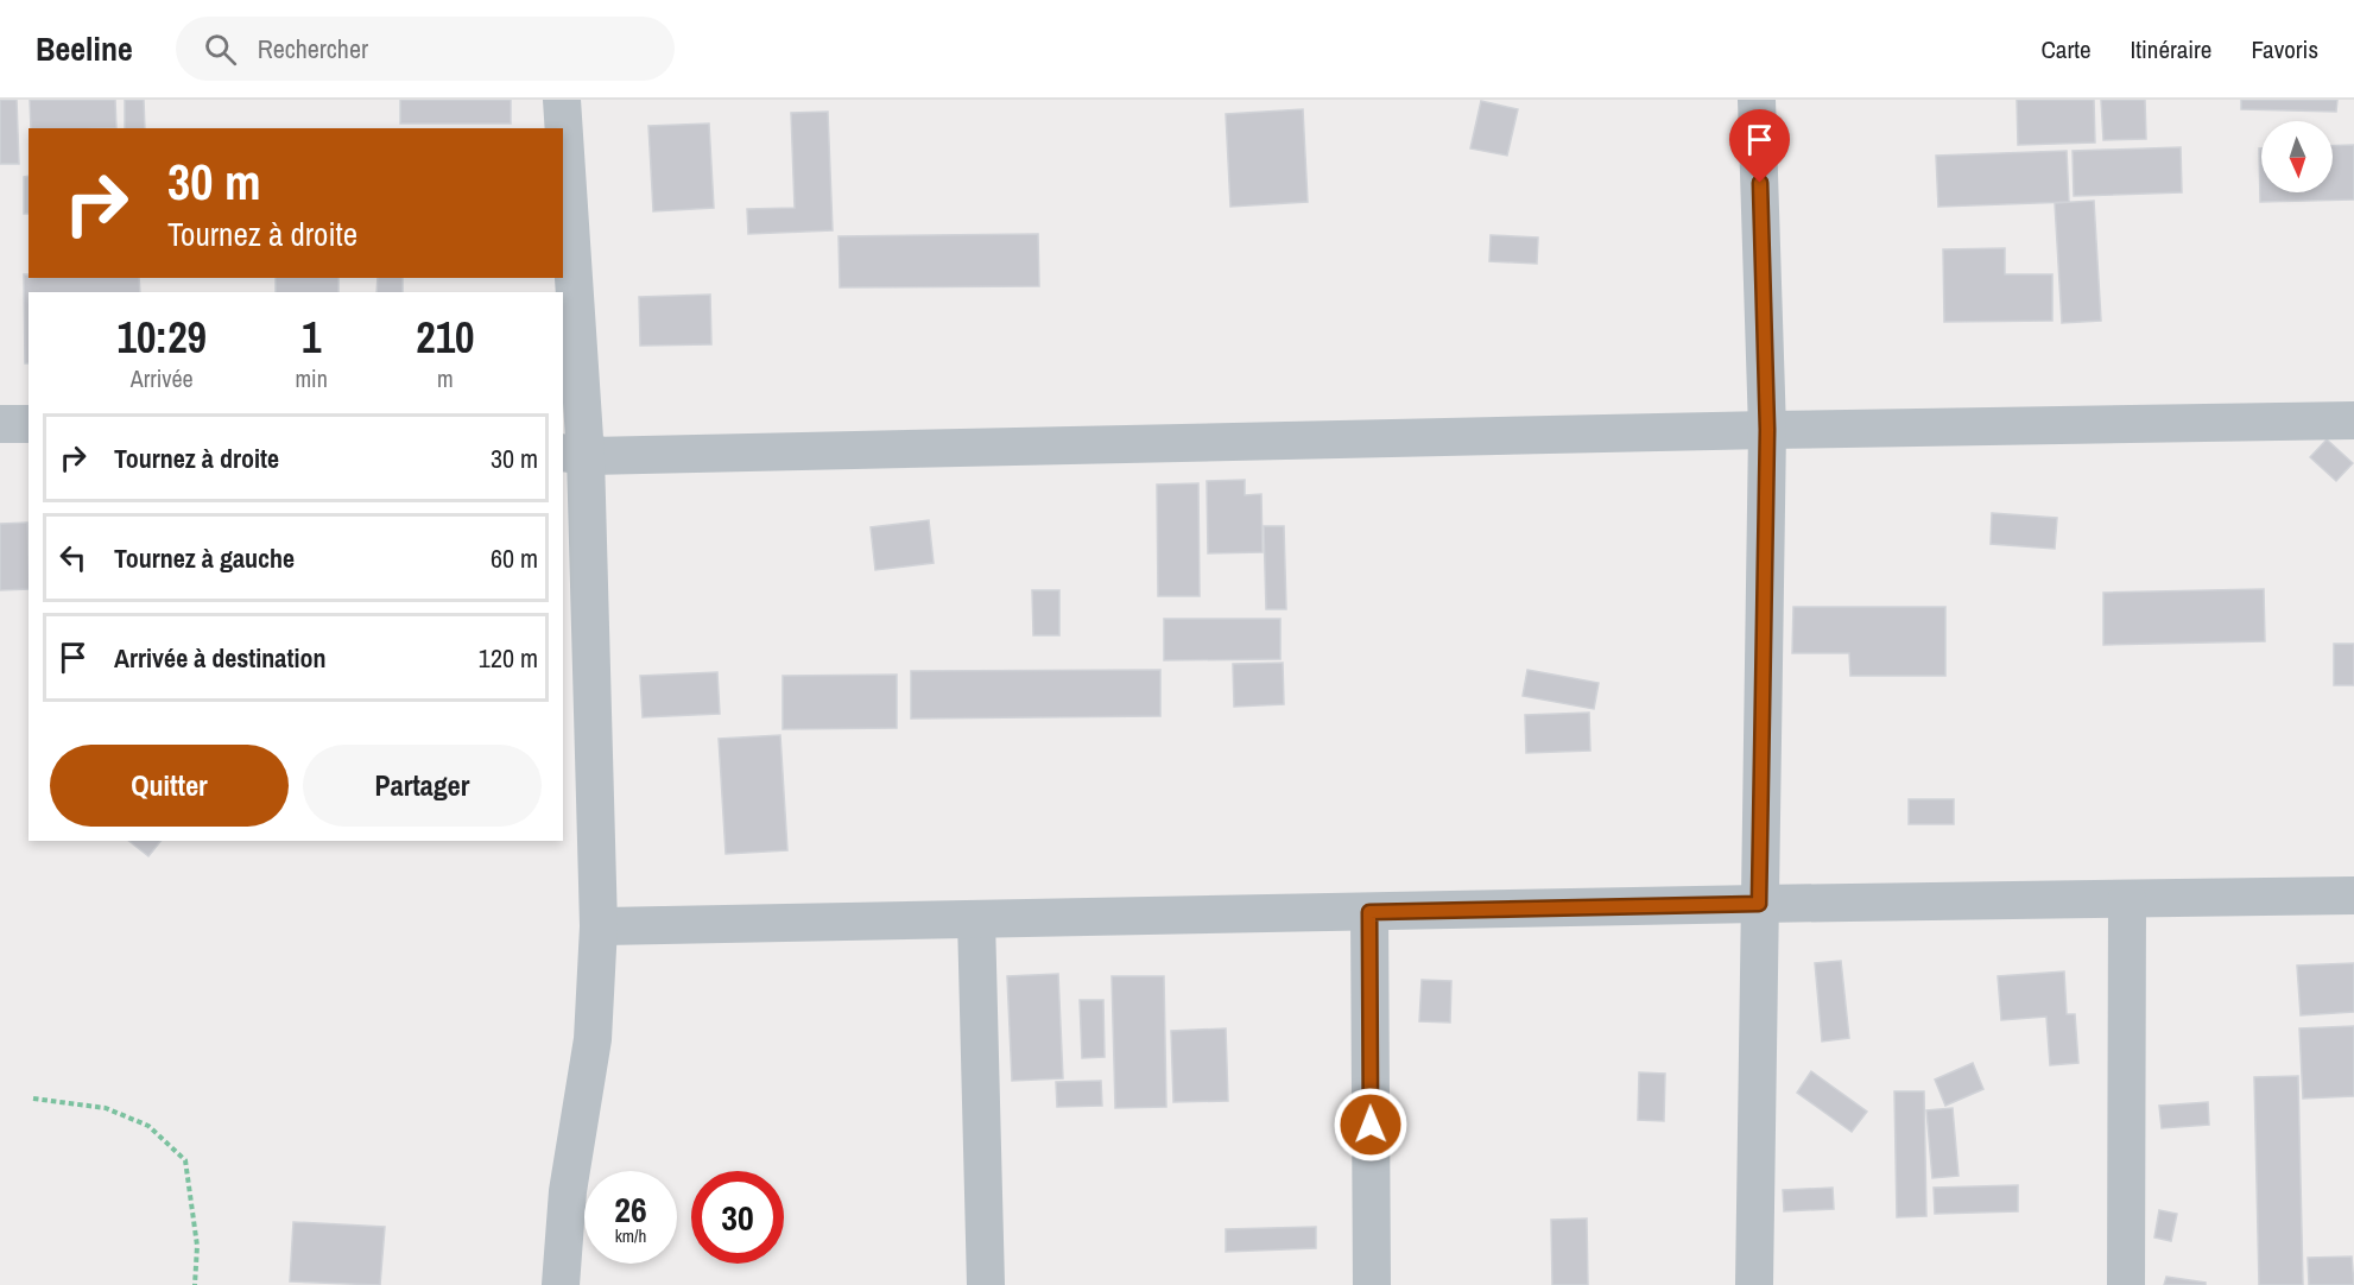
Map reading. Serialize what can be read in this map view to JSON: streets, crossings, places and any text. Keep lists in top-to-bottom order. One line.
{"north":"bottom","page":{"header":"Beeline","search":"Rechercher","nav":["Carte","Itinéraire","Favoris"],"turn":["30 m","Tournez à droite"],"eta":["10:29","Arrivée","1","min","210","m"],"list":[{"name":"Tournez à droite","value":"30 m"},{"name":"Tournez à gauche","value":"60 m"},{"name":"Arrivée à destination","value":"120 m"}],"buttons":["Quitter","Partager"],"speed":"26 km/h","limit":"30"}}
